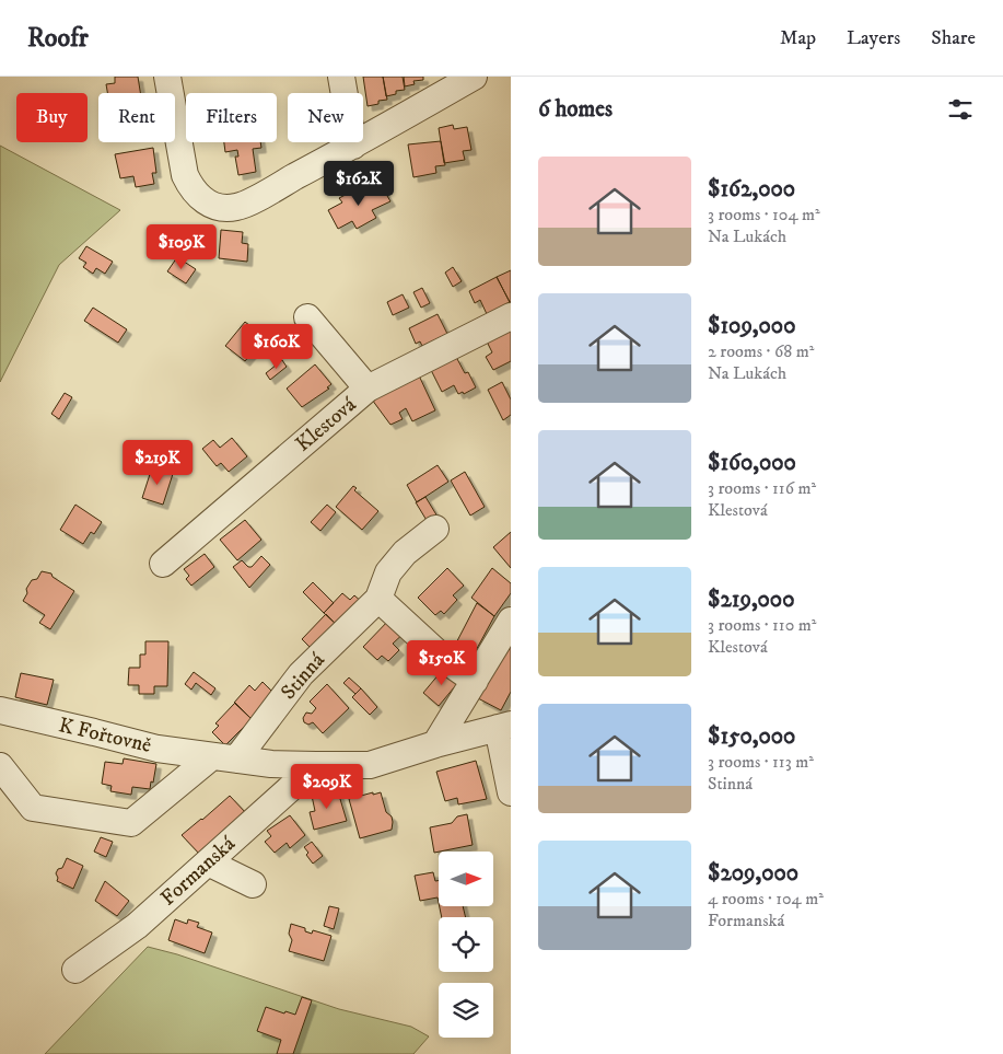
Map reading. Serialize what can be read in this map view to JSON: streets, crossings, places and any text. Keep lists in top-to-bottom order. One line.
{"streets":{"street":["Klestová","Stinná","K Fořtovně","Formanská"]},"crossings":[["Stinná","K Fořtovně"],["K Fořtovně","Formanská"]],"north":"right","page":{"header":"Roofr","nav":["Map","Layers","Share"],"heading":"6 homes","chip":["Buy","Rent","Filters","New"],"list":[{"name":"$162,000","note":"3 rooms · 104 m² · Na Lukách"},{"name":"$109,000","note":"2 rooms · 68 m² · Na Lukách"},{"name":"$160,000","note":"3 rooms · 116 m² · Klestová"},{"name":"$219,000","note":"3 rooms · 110 m² · Klestová"},{"name":"$150,000","note":"3 rooms · 113 m² · Stinná"},{"name":"$209,000","note":"4 rooms · 104 m² · Formanská"}],"price":["$162K","$109K","$160K","$219K","$150K","$209K"]}}
